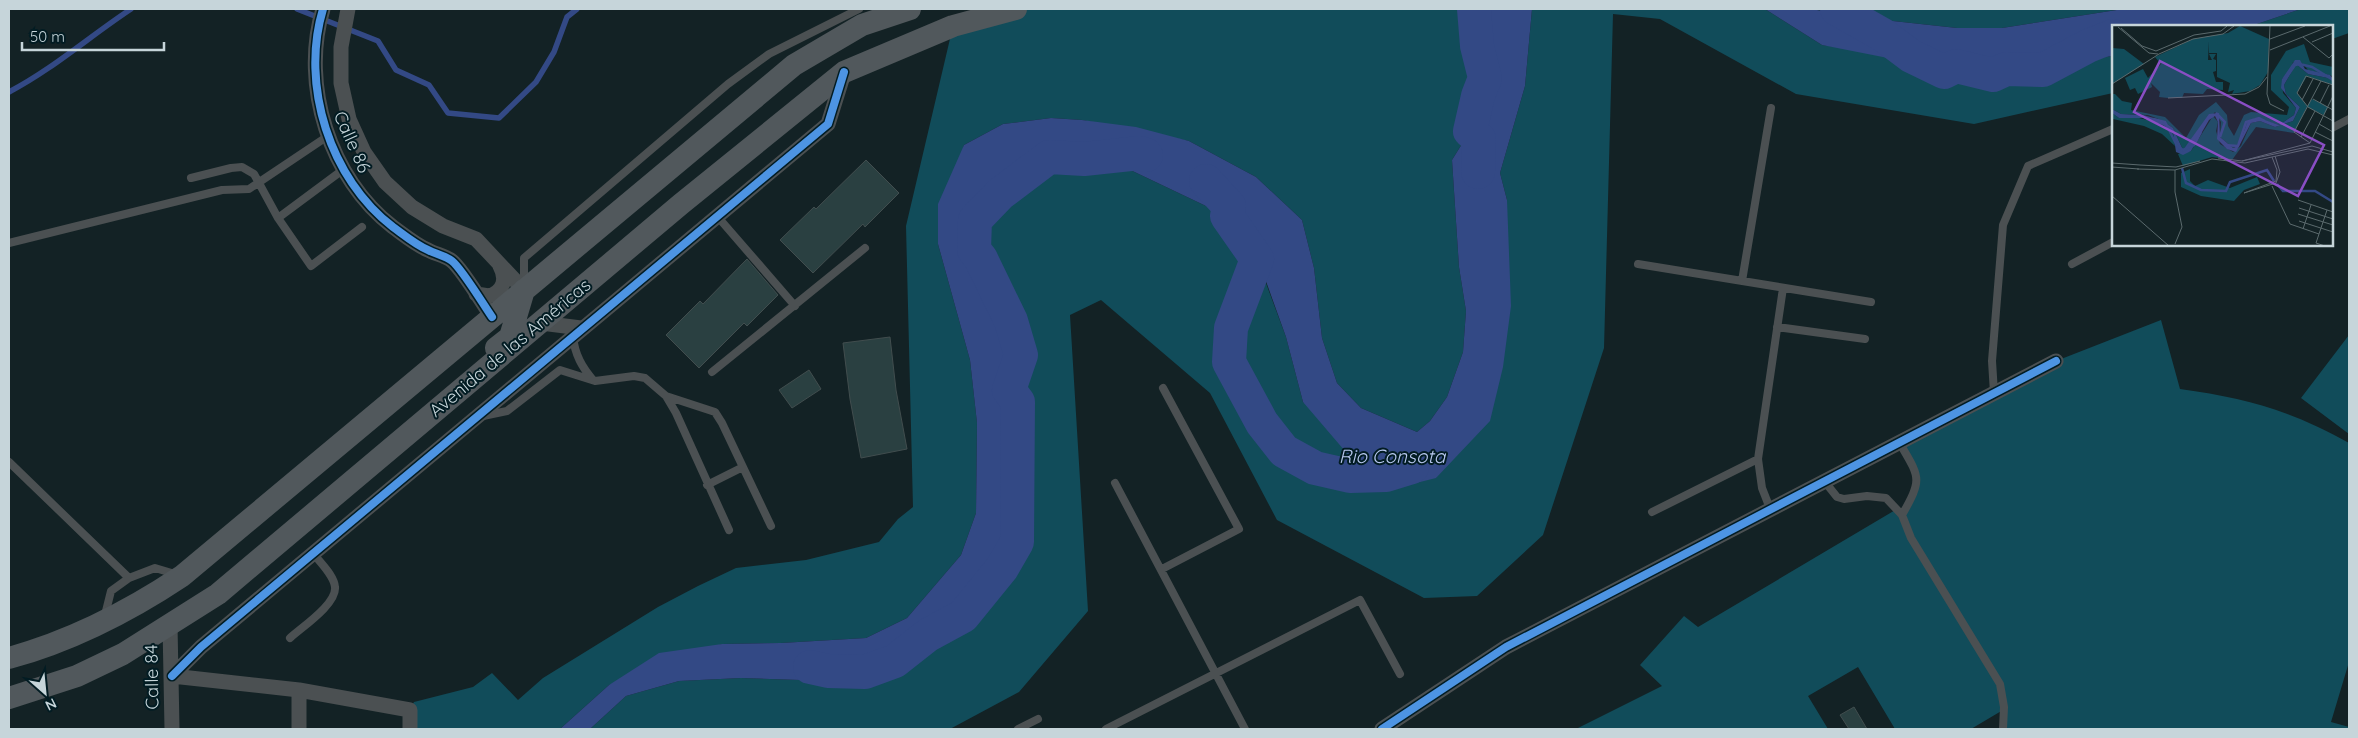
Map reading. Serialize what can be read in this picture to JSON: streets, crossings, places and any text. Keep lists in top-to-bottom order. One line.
{"streets":{"main road":["Avenida de las Américas"],"street":["Calle 86","Calle 84"]},"crossings":[["Calle 86","Avenida de las Américas"],["Avenida de las Américas","Calle 84"]],"water":["Rio Consota"],"scale_bar":"50 m","north":"bottom right"}
